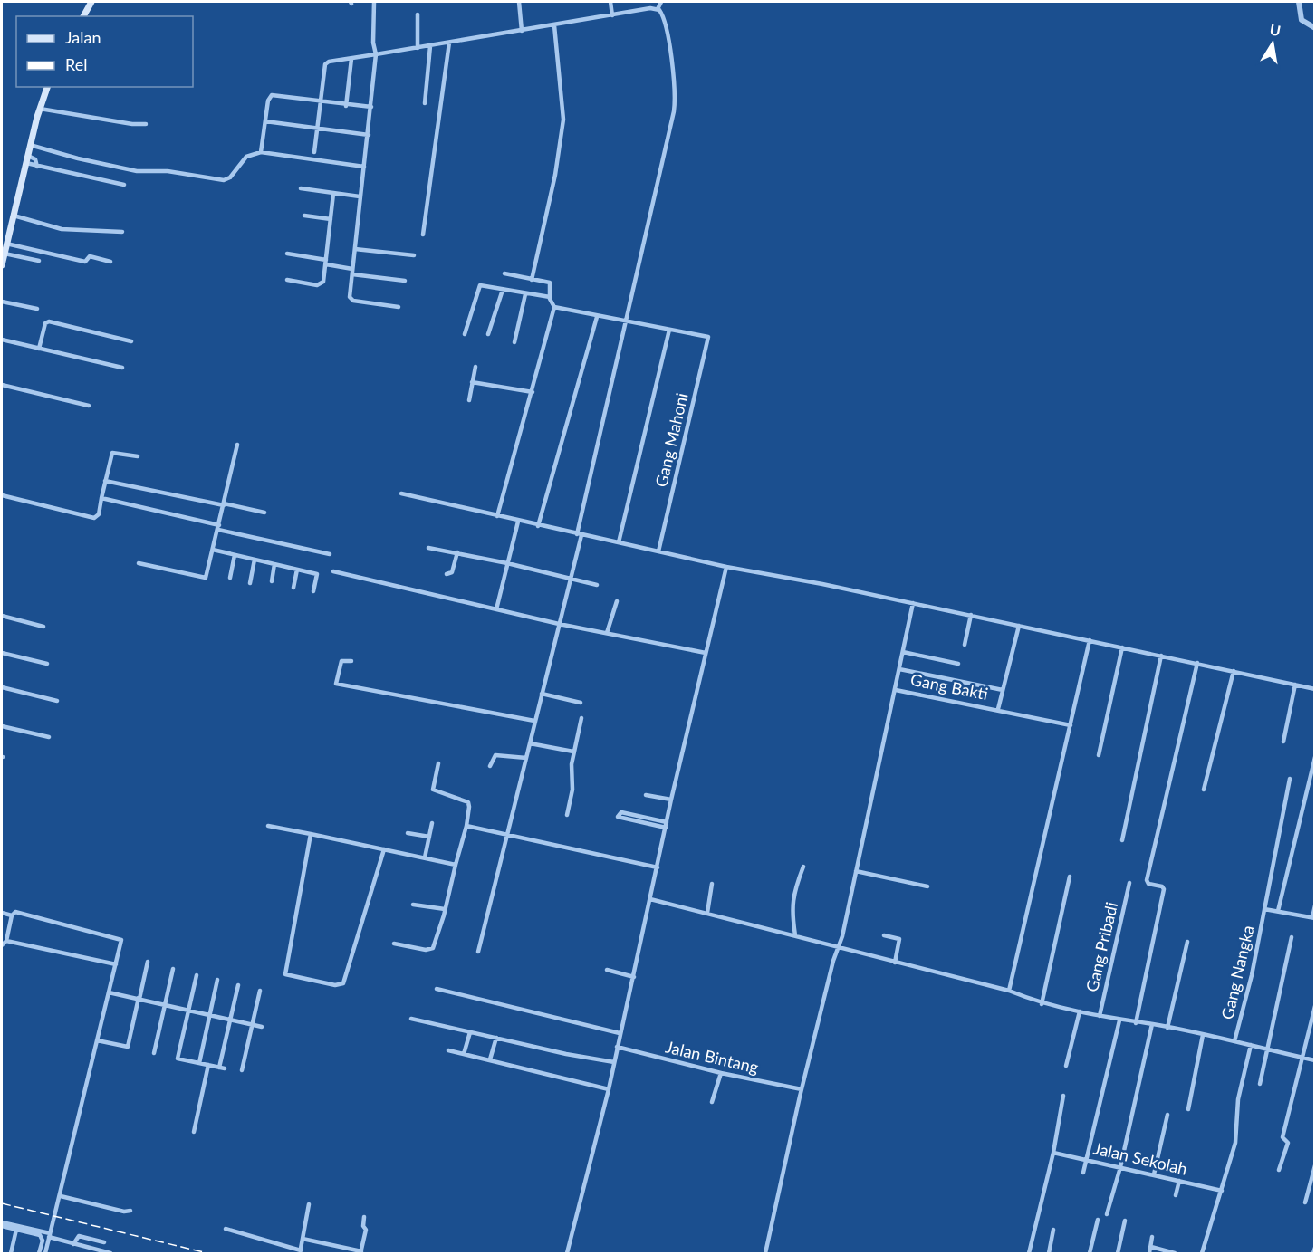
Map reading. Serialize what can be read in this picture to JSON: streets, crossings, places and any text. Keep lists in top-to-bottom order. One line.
{"streets":{"street":["Gang Mahoni","Gang Bakti","Gang Pribadi","Gang Nangka","Jalan Bintang","Jalan Sekolah"]},"legend":["Jalan","Rel"],"north":"top"}
